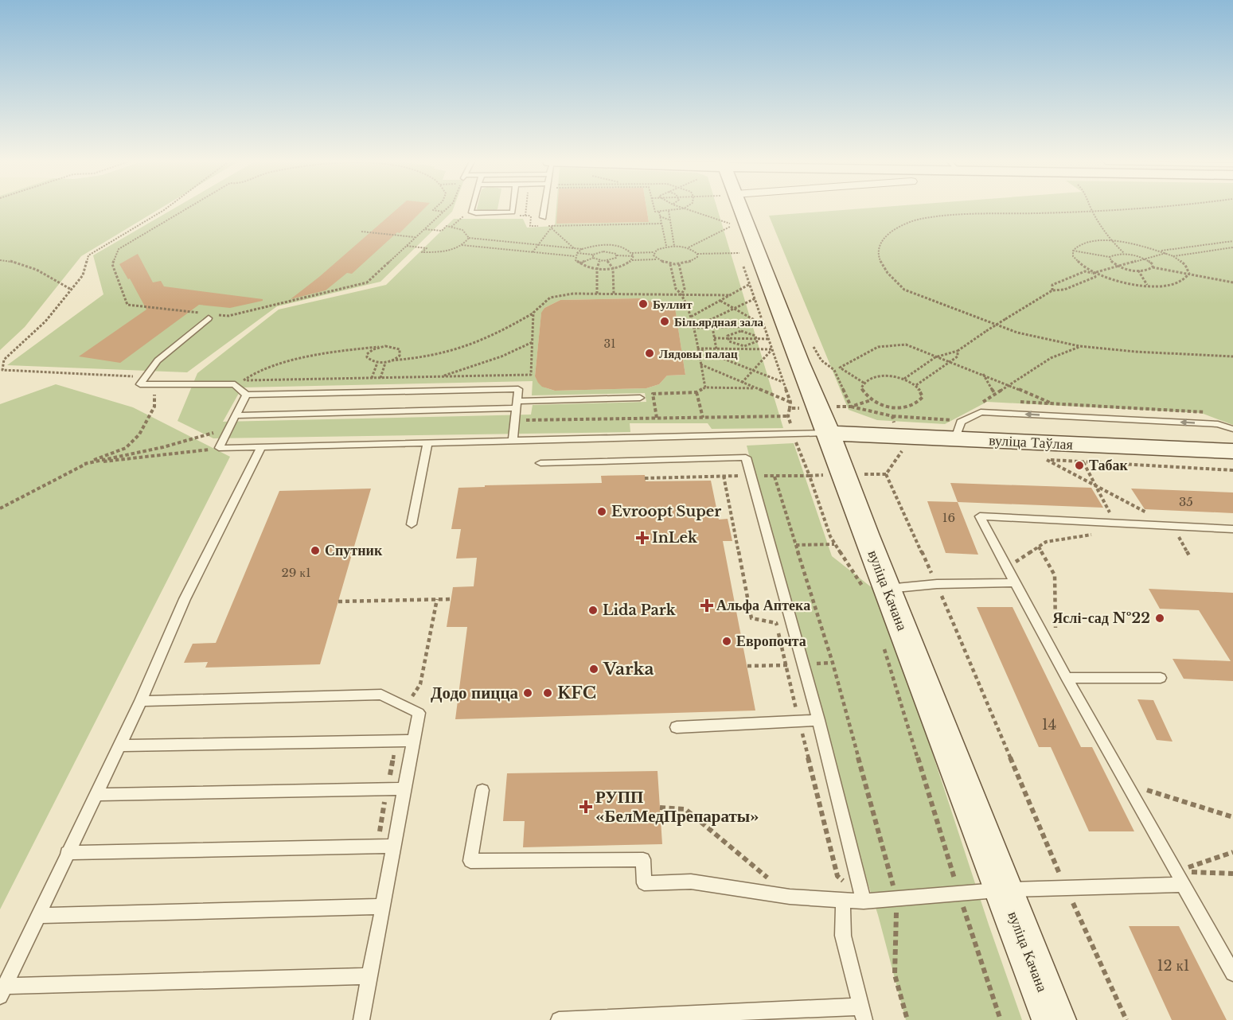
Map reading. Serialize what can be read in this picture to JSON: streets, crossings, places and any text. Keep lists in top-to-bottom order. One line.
{"streets":{"main road":["вуліца Таўлая","вуліца Качана"]},"crossings":[["вуліца Таўлая","вуліца Качана"]],"places":{"other":["Буллит","Більярдная зала","Лядовы палац","Табак","Evroopt Super","Спутник","Lida Park","Яслі-сад №22","Европочта","Varka","Додо пицца","KFC"],"health":["InLek","Альфа Аптека","РУПП «БелМедПрепараты»"]},"house_numbers":["31","35","16","29 к1","14","12 к1"]}
